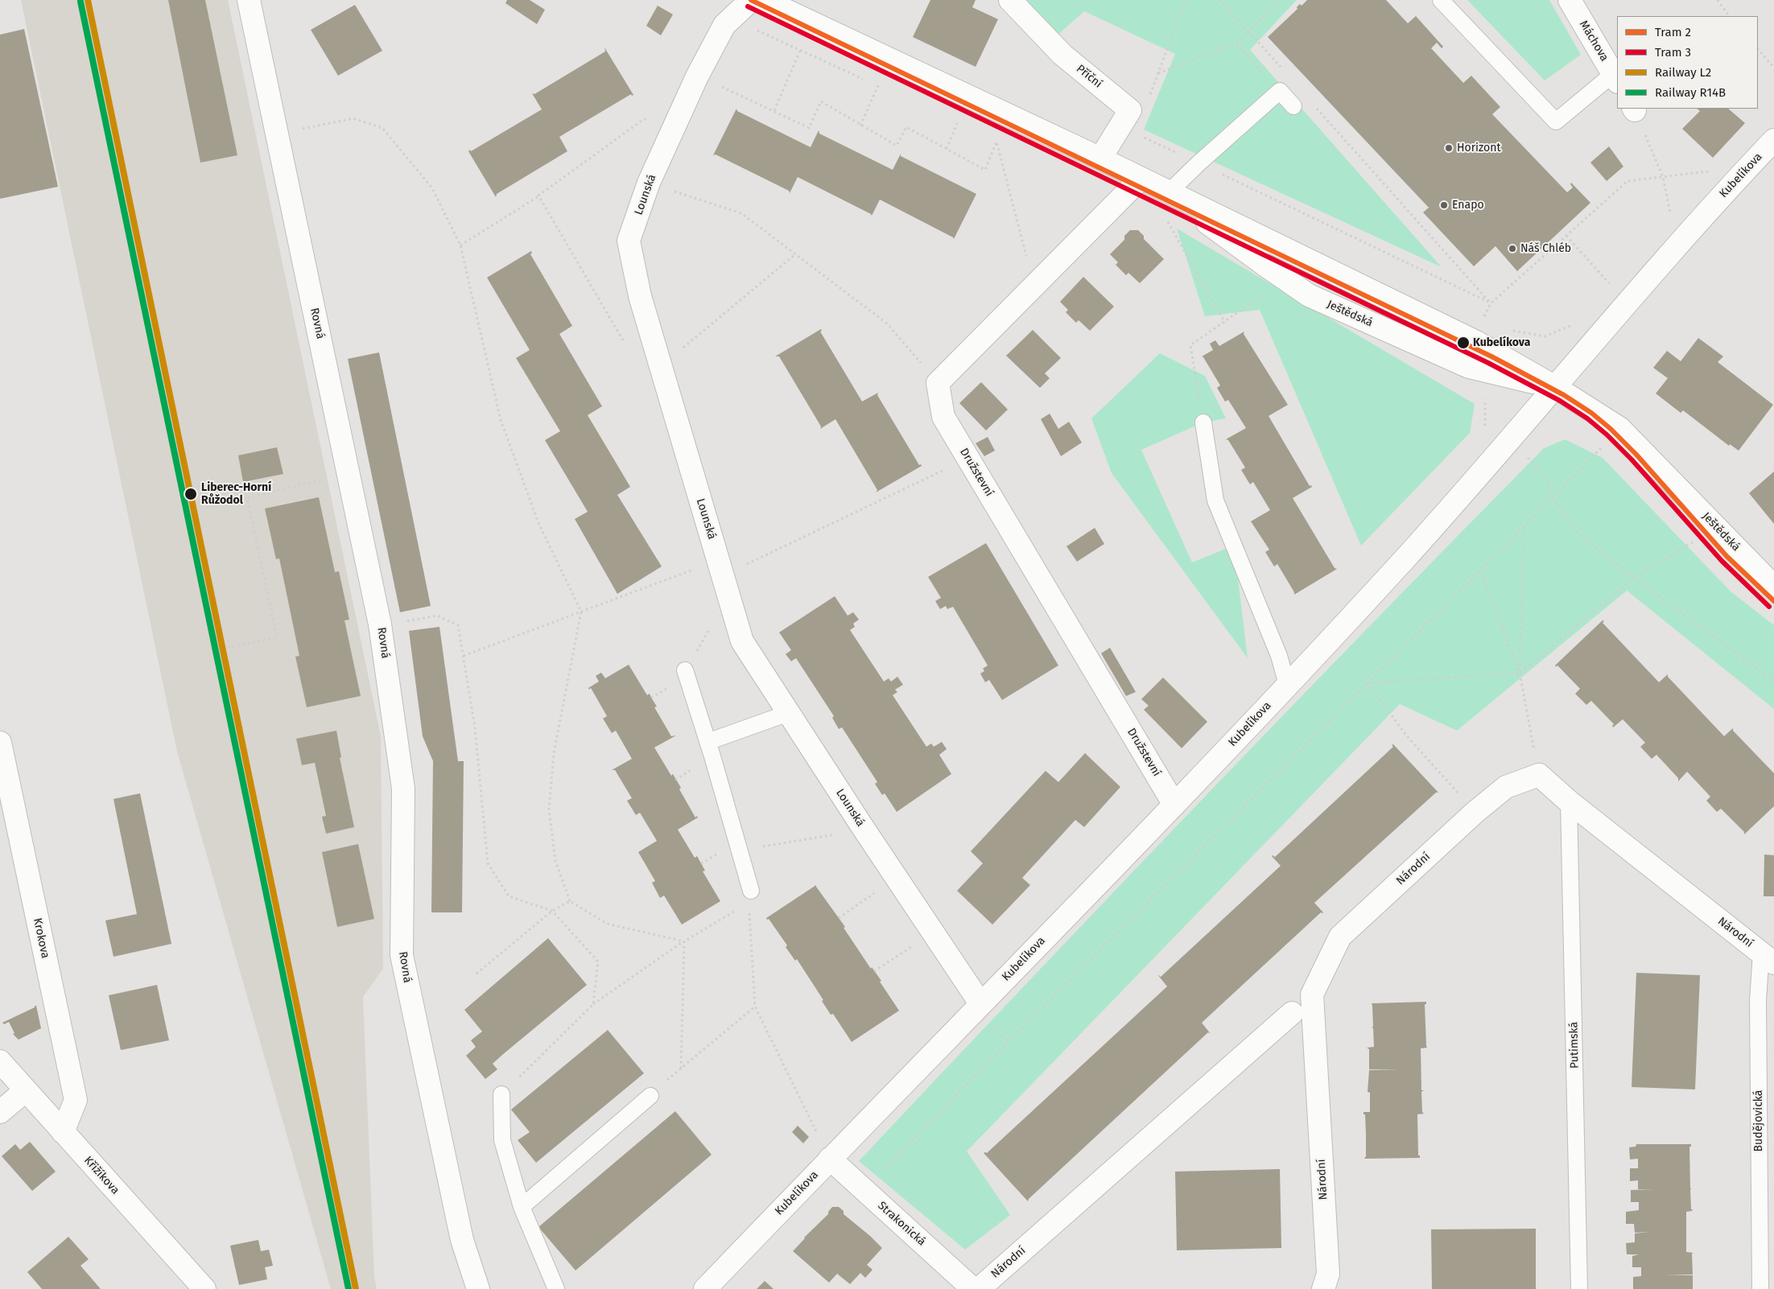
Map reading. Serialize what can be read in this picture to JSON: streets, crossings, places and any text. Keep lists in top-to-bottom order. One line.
{"streets":{"street":["Máchova","Příční","Kubelíkova","Lounská","Ještědská","Rovná","Družstevní","Národní","Krokova","Křižíkova","Strakonická"],"lane":["Putimská","Budějovická"]},"crossings":[["Příční","Ještědská"],["Kubelíkova","Lounská"],["Kubelíkova","Ještědská"],["Kubelíkova","Družstevní"],["Kubelíkova","Strakonická"],["Národní","Putimská"],["Národní","Budějovická"],["Krokova","Křižíkova"]],"places":["Horizont","Enapo","Náš Chléb","Kubelíkova","Liberec-Horní Růžodol"],"lines":["tram line 2","rail line L2","rail line R14B","tram line 3"],"legend":["Tram 2","Tram 3","Railway L2","Railway R14B"]}
